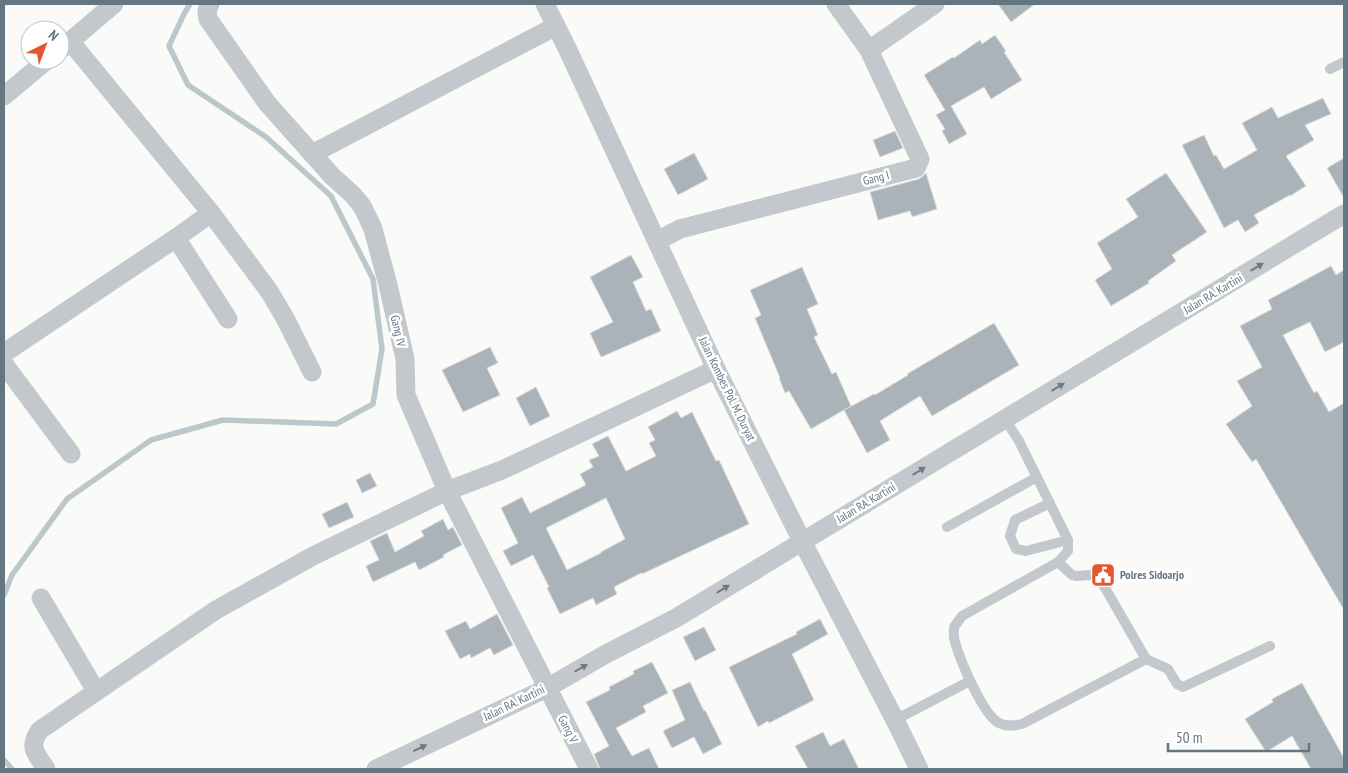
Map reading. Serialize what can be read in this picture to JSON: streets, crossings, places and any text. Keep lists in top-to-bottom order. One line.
{"streets":{"street":["Gang I","Jalan RA. Kartini","Gang IV","Jalan Kombes Pol. M. Duryat","Gang V"]},"crossings":[["Gang I","Jalan Kombes Pol. M. Duryat"],["Jalan RA. Kartini","Gang IV"],["Jalan RA. Kartini","Jalan Kombes Pol. M. Duryat"],["Jalan RA. Kartini","Gang V"],["Gang IV","Gang V"]],"one_way":["Jalan RA. Kartini"],"places":{"public building":["Polres Sidoarjo"]},"scale_bar":"50 m","north":"top right"}
